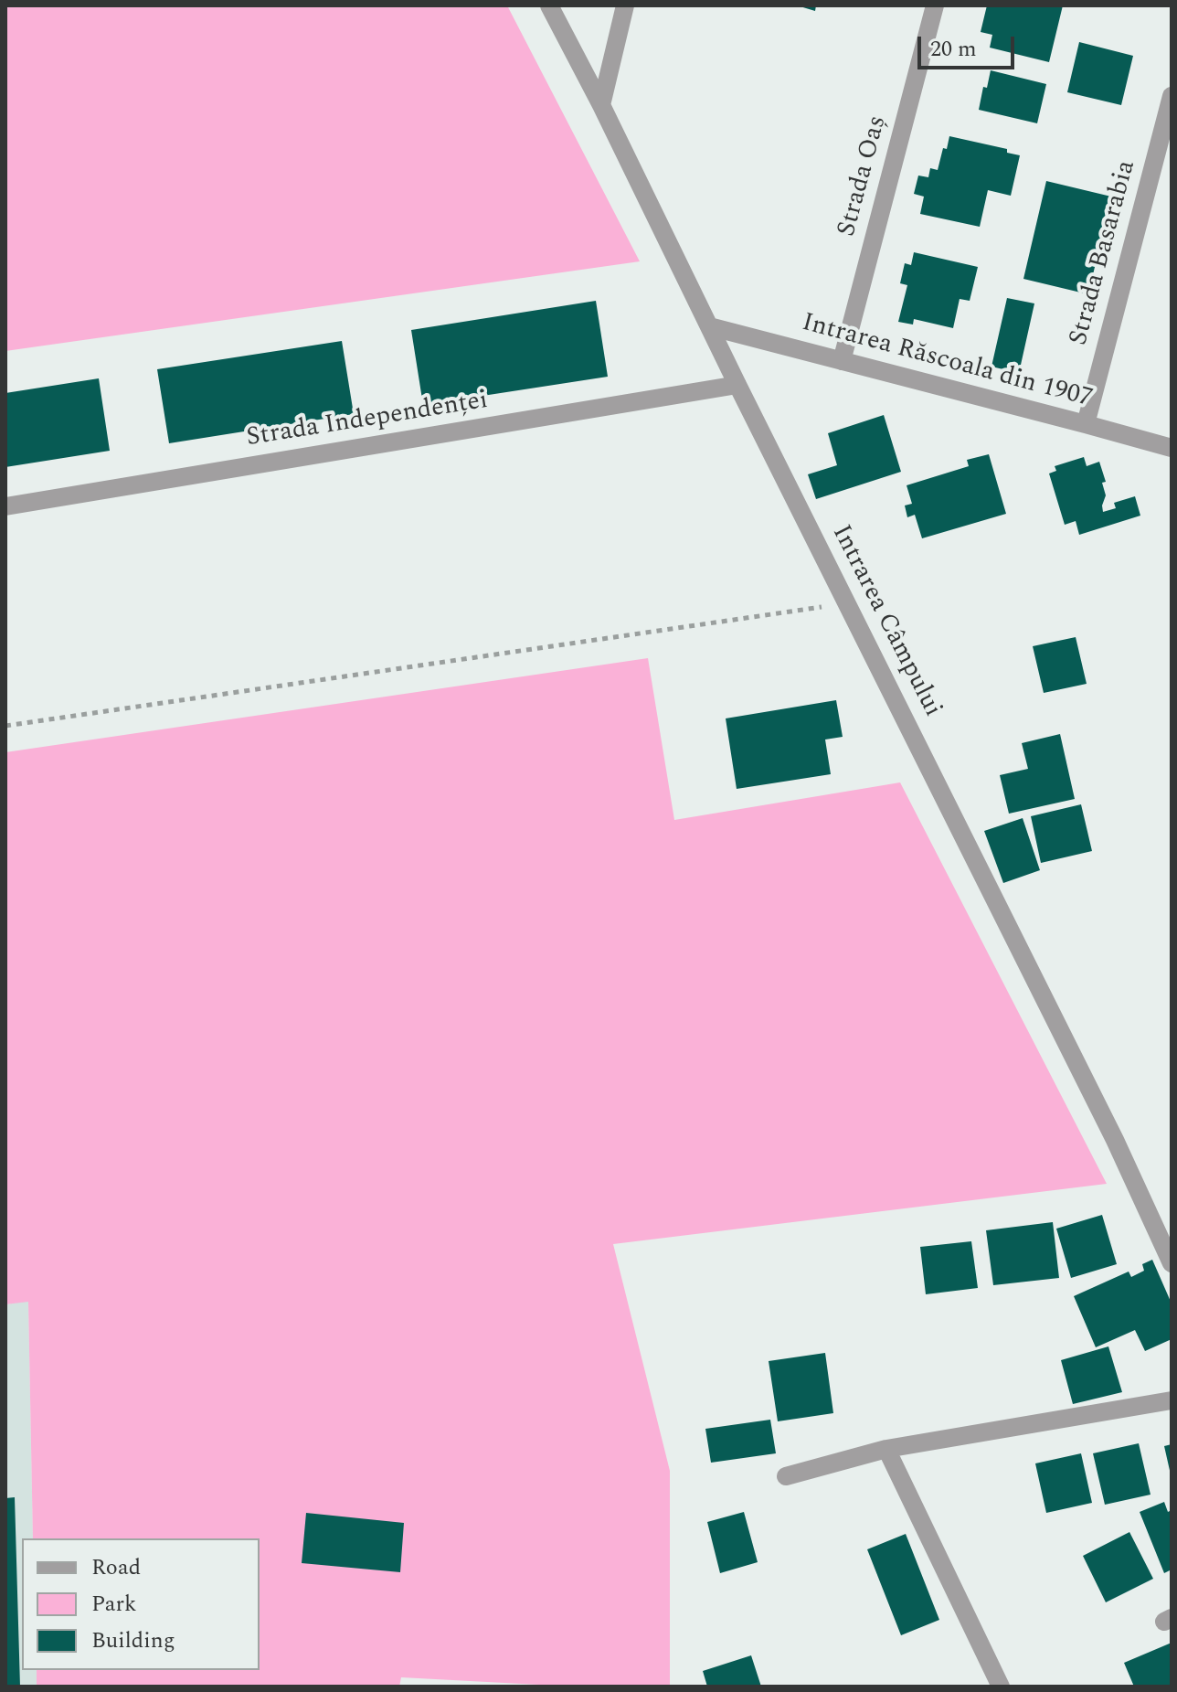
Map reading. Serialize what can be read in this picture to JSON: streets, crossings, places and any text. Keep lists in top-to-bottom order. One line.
{"streets":{"street":["Strada Oaș","Strada Basarabia","Intrarea Răscoala din 1907","Strada Independenței","Intrarea Câmpului"]},"crossings":[["Strada Oaș","Intrarea Răscoala din 1907"],["Strada Basarabia","Intrarea Răscoala din 1907"],["Intrarea Răscoala din 1907","Intrarea Câmpului"],["Strada Independenței","Intrarea Câmpului"]],"legend":["Road","Park","Building"],"scale_bar":"20 m"}
